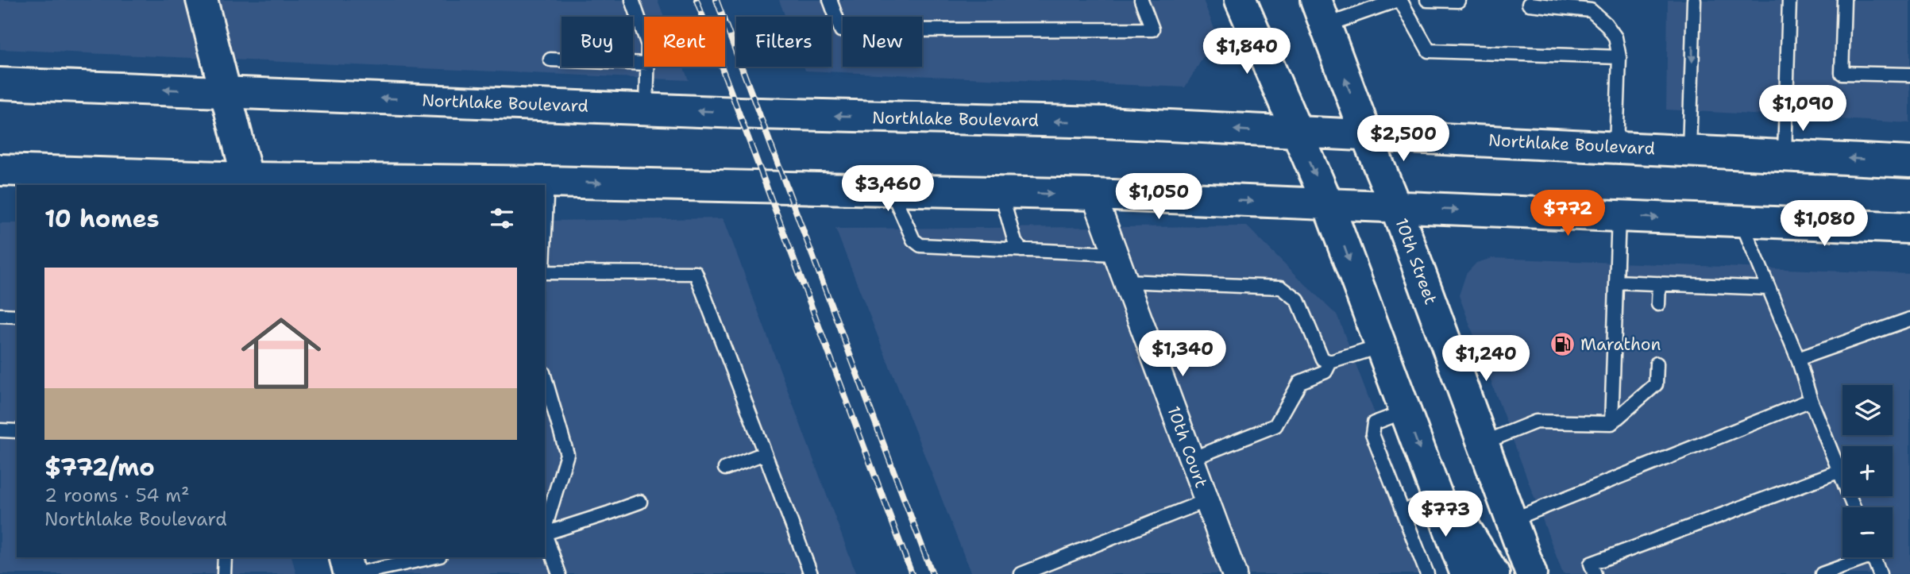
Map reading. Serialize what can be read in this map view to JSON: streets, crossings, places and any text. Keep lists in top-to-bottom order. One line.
{"streets":{"main road":["Northlake Boulevard","10th Street"],"street":["10th Court"]},"crossings":[["Northlake Boulevard","10th Street"]],"places":{"fuel station":["Marathon"]},"page":{"chip":["Buy","Rent","Filters","New"],"price":["$1,840","$1,090","$2,500","$3,460","$1,050","$772","$1,080","$1,340","$1,240","$773"],"heading":"10 homes","list":[{"name":"$772/mo","note":"2 rooms · 54 m² · Northlake Boulevard"}],"map_buttons":["+","−"]}}
